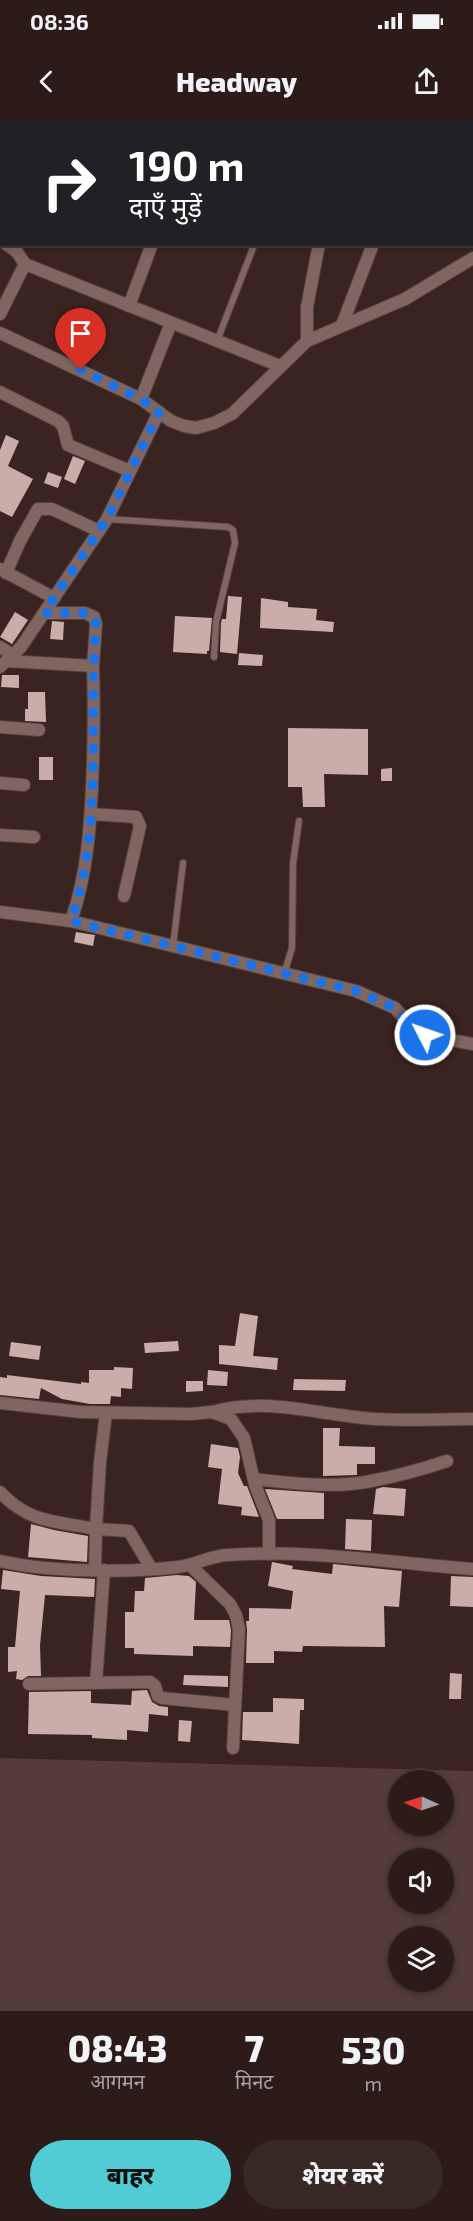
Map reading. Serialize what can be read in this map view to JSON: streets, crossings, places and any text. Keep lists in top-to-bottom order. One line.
{"north":"left","page":{"status":"08:36","header":"Headway","turn":["190 m","दाएँ मुड़ें"],"eta":["08:43","आगमन","7","मिनट","530","m"],"buttons":["बाहर","शेयर करें"]}}
